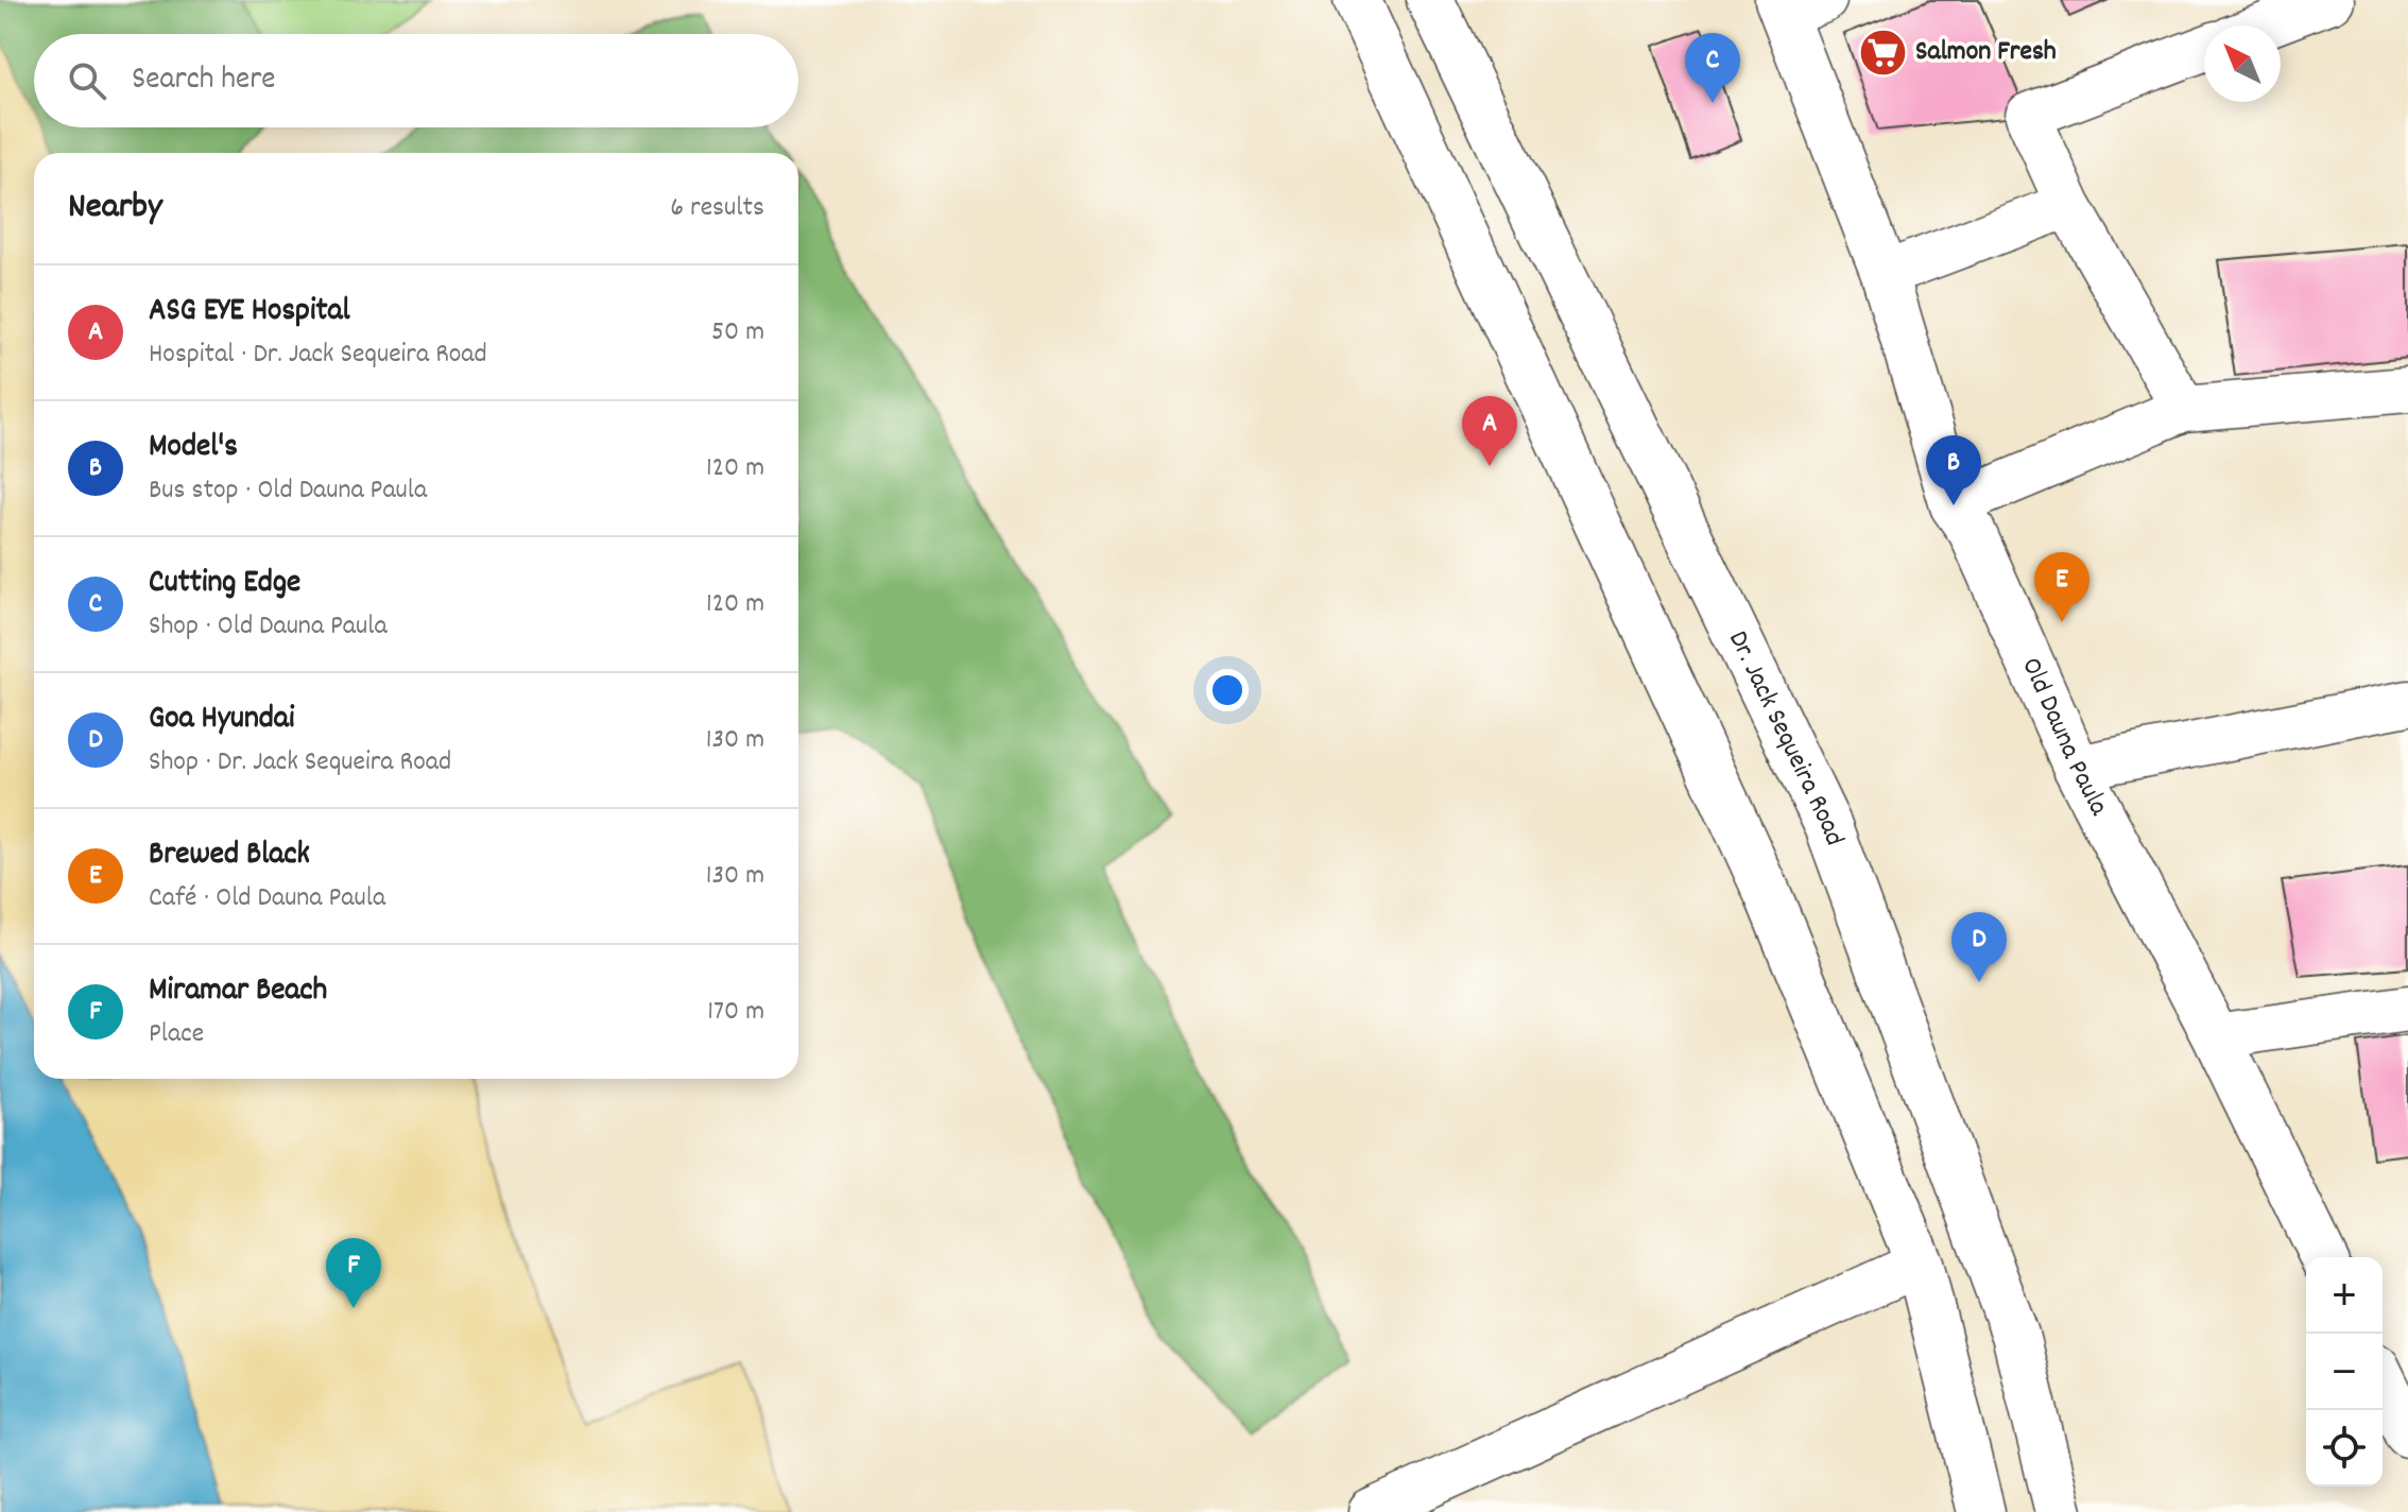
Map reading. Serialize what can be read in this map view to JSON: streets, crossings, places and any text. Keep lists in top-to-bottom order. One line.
{"streets":{"main road":["Old Dauna Paula","Dr. Jack Sequeira Road"]},"places":{"supermarket":["Salmon Fresh"]},"north":"top left","page":{"pins":["C","A","B","E","D","F"],"search":"Search here","heading":["Nearby","6 results"],"list":[{"mark":"A","name":"ASG EYE Hospital","note":"Hospital · Dr. Jack Sequeira Road","value":"50 m"},{"mark":"B","name":"Model's","note":"Bus stop · Old Dauna Paula","value":"120 m"},{"mark":"C","name":"Cutting Edge","note":"Shop · Old Dauna Paula","value":"120 m"},{"mark":"D","name":"Goa Hyundai","note":"Shop · Dr. Jack Sequeira Road","value":"130 m"},{"mark":"E","name":"Brewed Black","note":"Café · Old Dauna Paula","value":"130 m"},{"mark":"F","name":"Miramar Beach","note":"Place","value":"170 m"}],"map_buttons":["+","−"]}}
